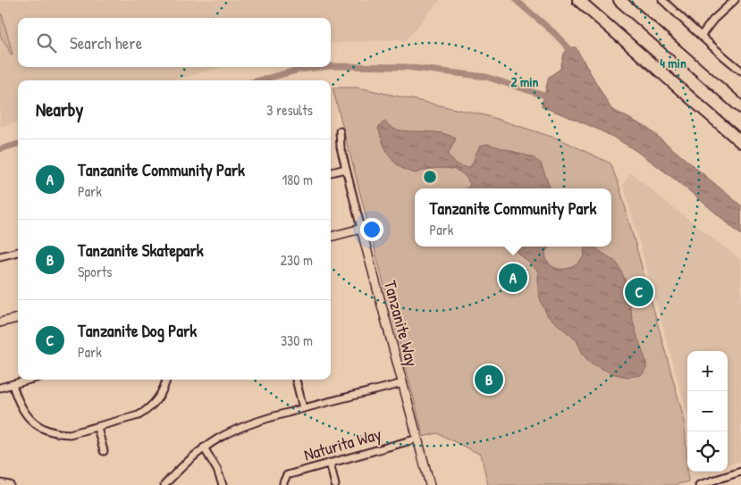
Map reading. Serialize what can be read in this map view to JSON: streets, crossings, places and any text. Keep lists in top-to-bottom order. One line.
{"streets":{"street":["Tanzanite Way","Naturita Way"]},"crossings":[["Tanzanite Way","Naturita Way"]],"page":{"search":"Search here","heading":["Nearby","3 results"],"list":[{"mark":"A","name":"Tanzanite Community Park","note":"Park","value":"180 m"},{"mark":"B","name":"Tanzanite Skatepark","note":"Sports","value":"230 m"},{"mark":"C","name":"Tanzanite Dog Park","note":"Park","value":"330 m"}],"popup":["Tanzanite Community Park","Park"],"pins":["A","C","B"],"map_buttons":["+","−"]},"rings":["4 min","2 min"]}
